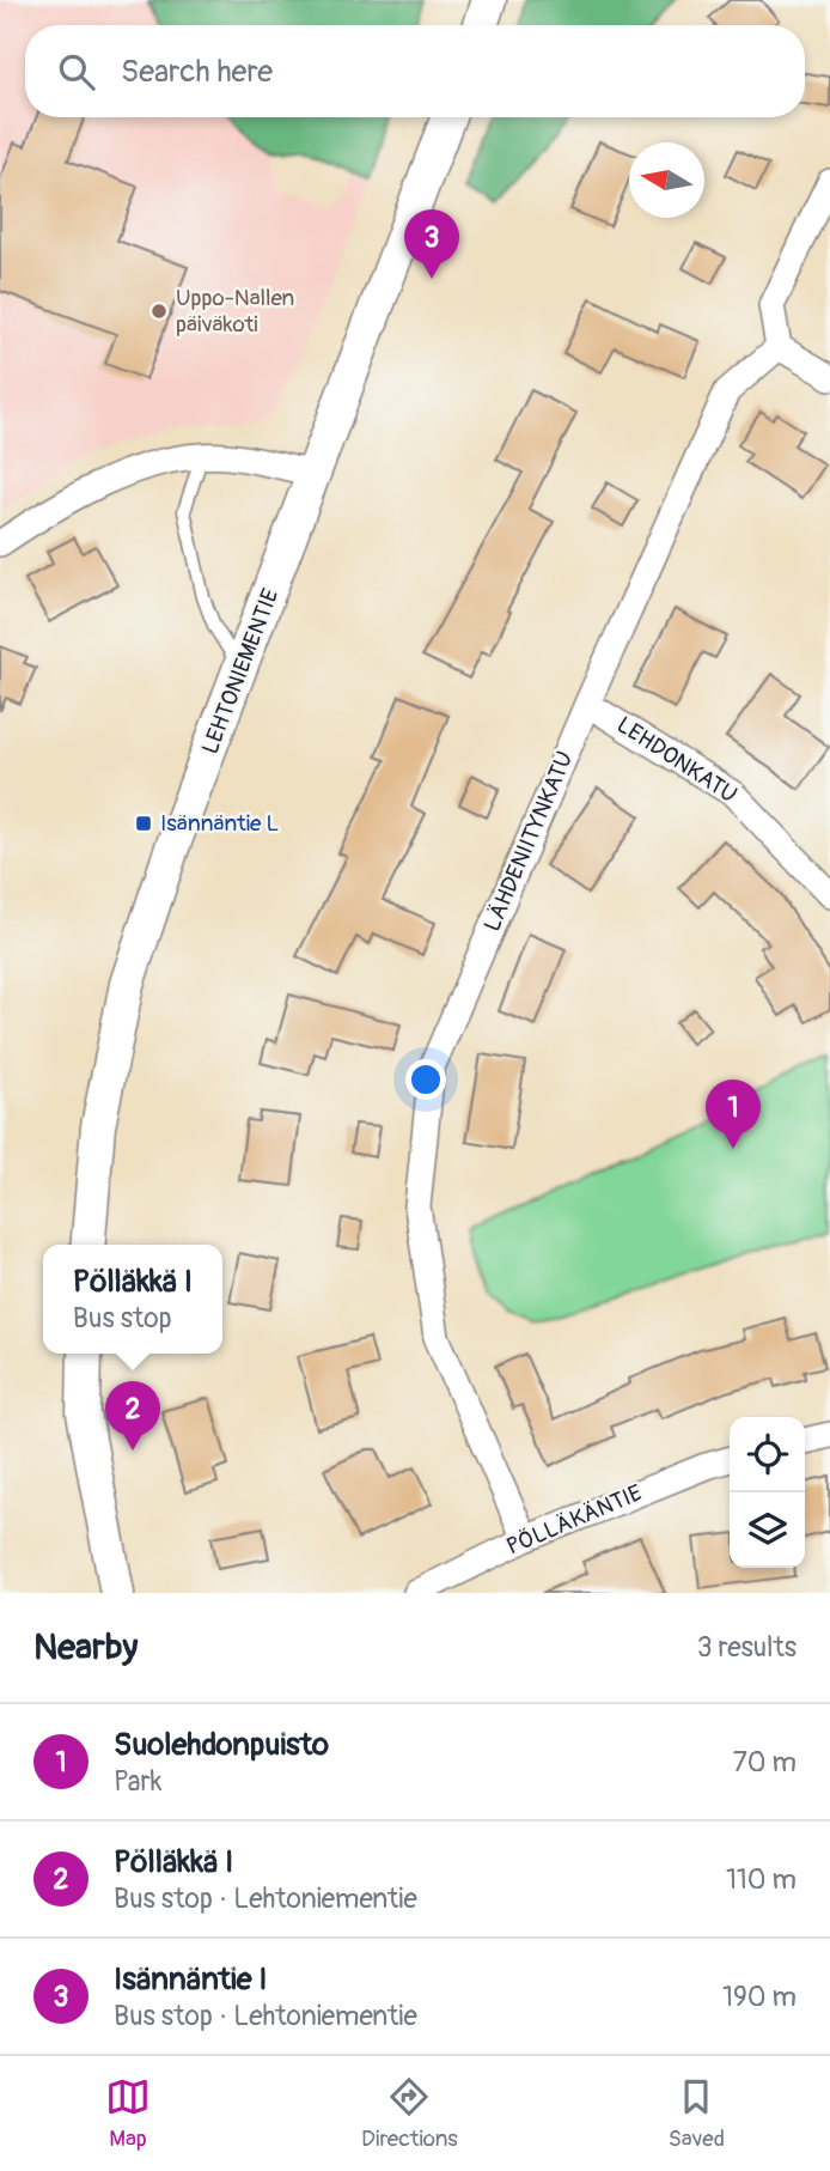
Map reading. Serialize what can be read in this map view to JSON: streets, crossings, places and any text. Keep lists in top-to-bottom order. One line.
{"streets":{"main road":["LEHTONIEMENTIE"],"street":["LEHDONKATU","LÄHDENIITYNKATU","PÖLLÄKÄNTIE"]},"crossings":[["LEHDONKATU","LÄHDENIITYNKATU"],["LÄHDENIITYNKATU","PÖLLÄKÄNTIE"]],"places":{"other":["Uppo-Nallen päiväkoti"],"transit":["Isännäntie L"]},"north":"left","page":{"search":"Search here","pins":["3","1","2"],"popup":["Pölläkkä I","Bus stop"],"heading":["Nearby","3 results"],"list":[{"mark":"1","name":"Suolehdonpuisto","note":"Park","value":"70 m"},{"mark":"2","name":"Pölläkkä I","note":"Bus stop · Lehtoniementie","value":"110 m"},{"mark":"3","name":"Isännäntie I","note":"Bus stop · Lehtoniementie","value":"190 m"}],"nav":["Map","Directions","Saved"]}}
